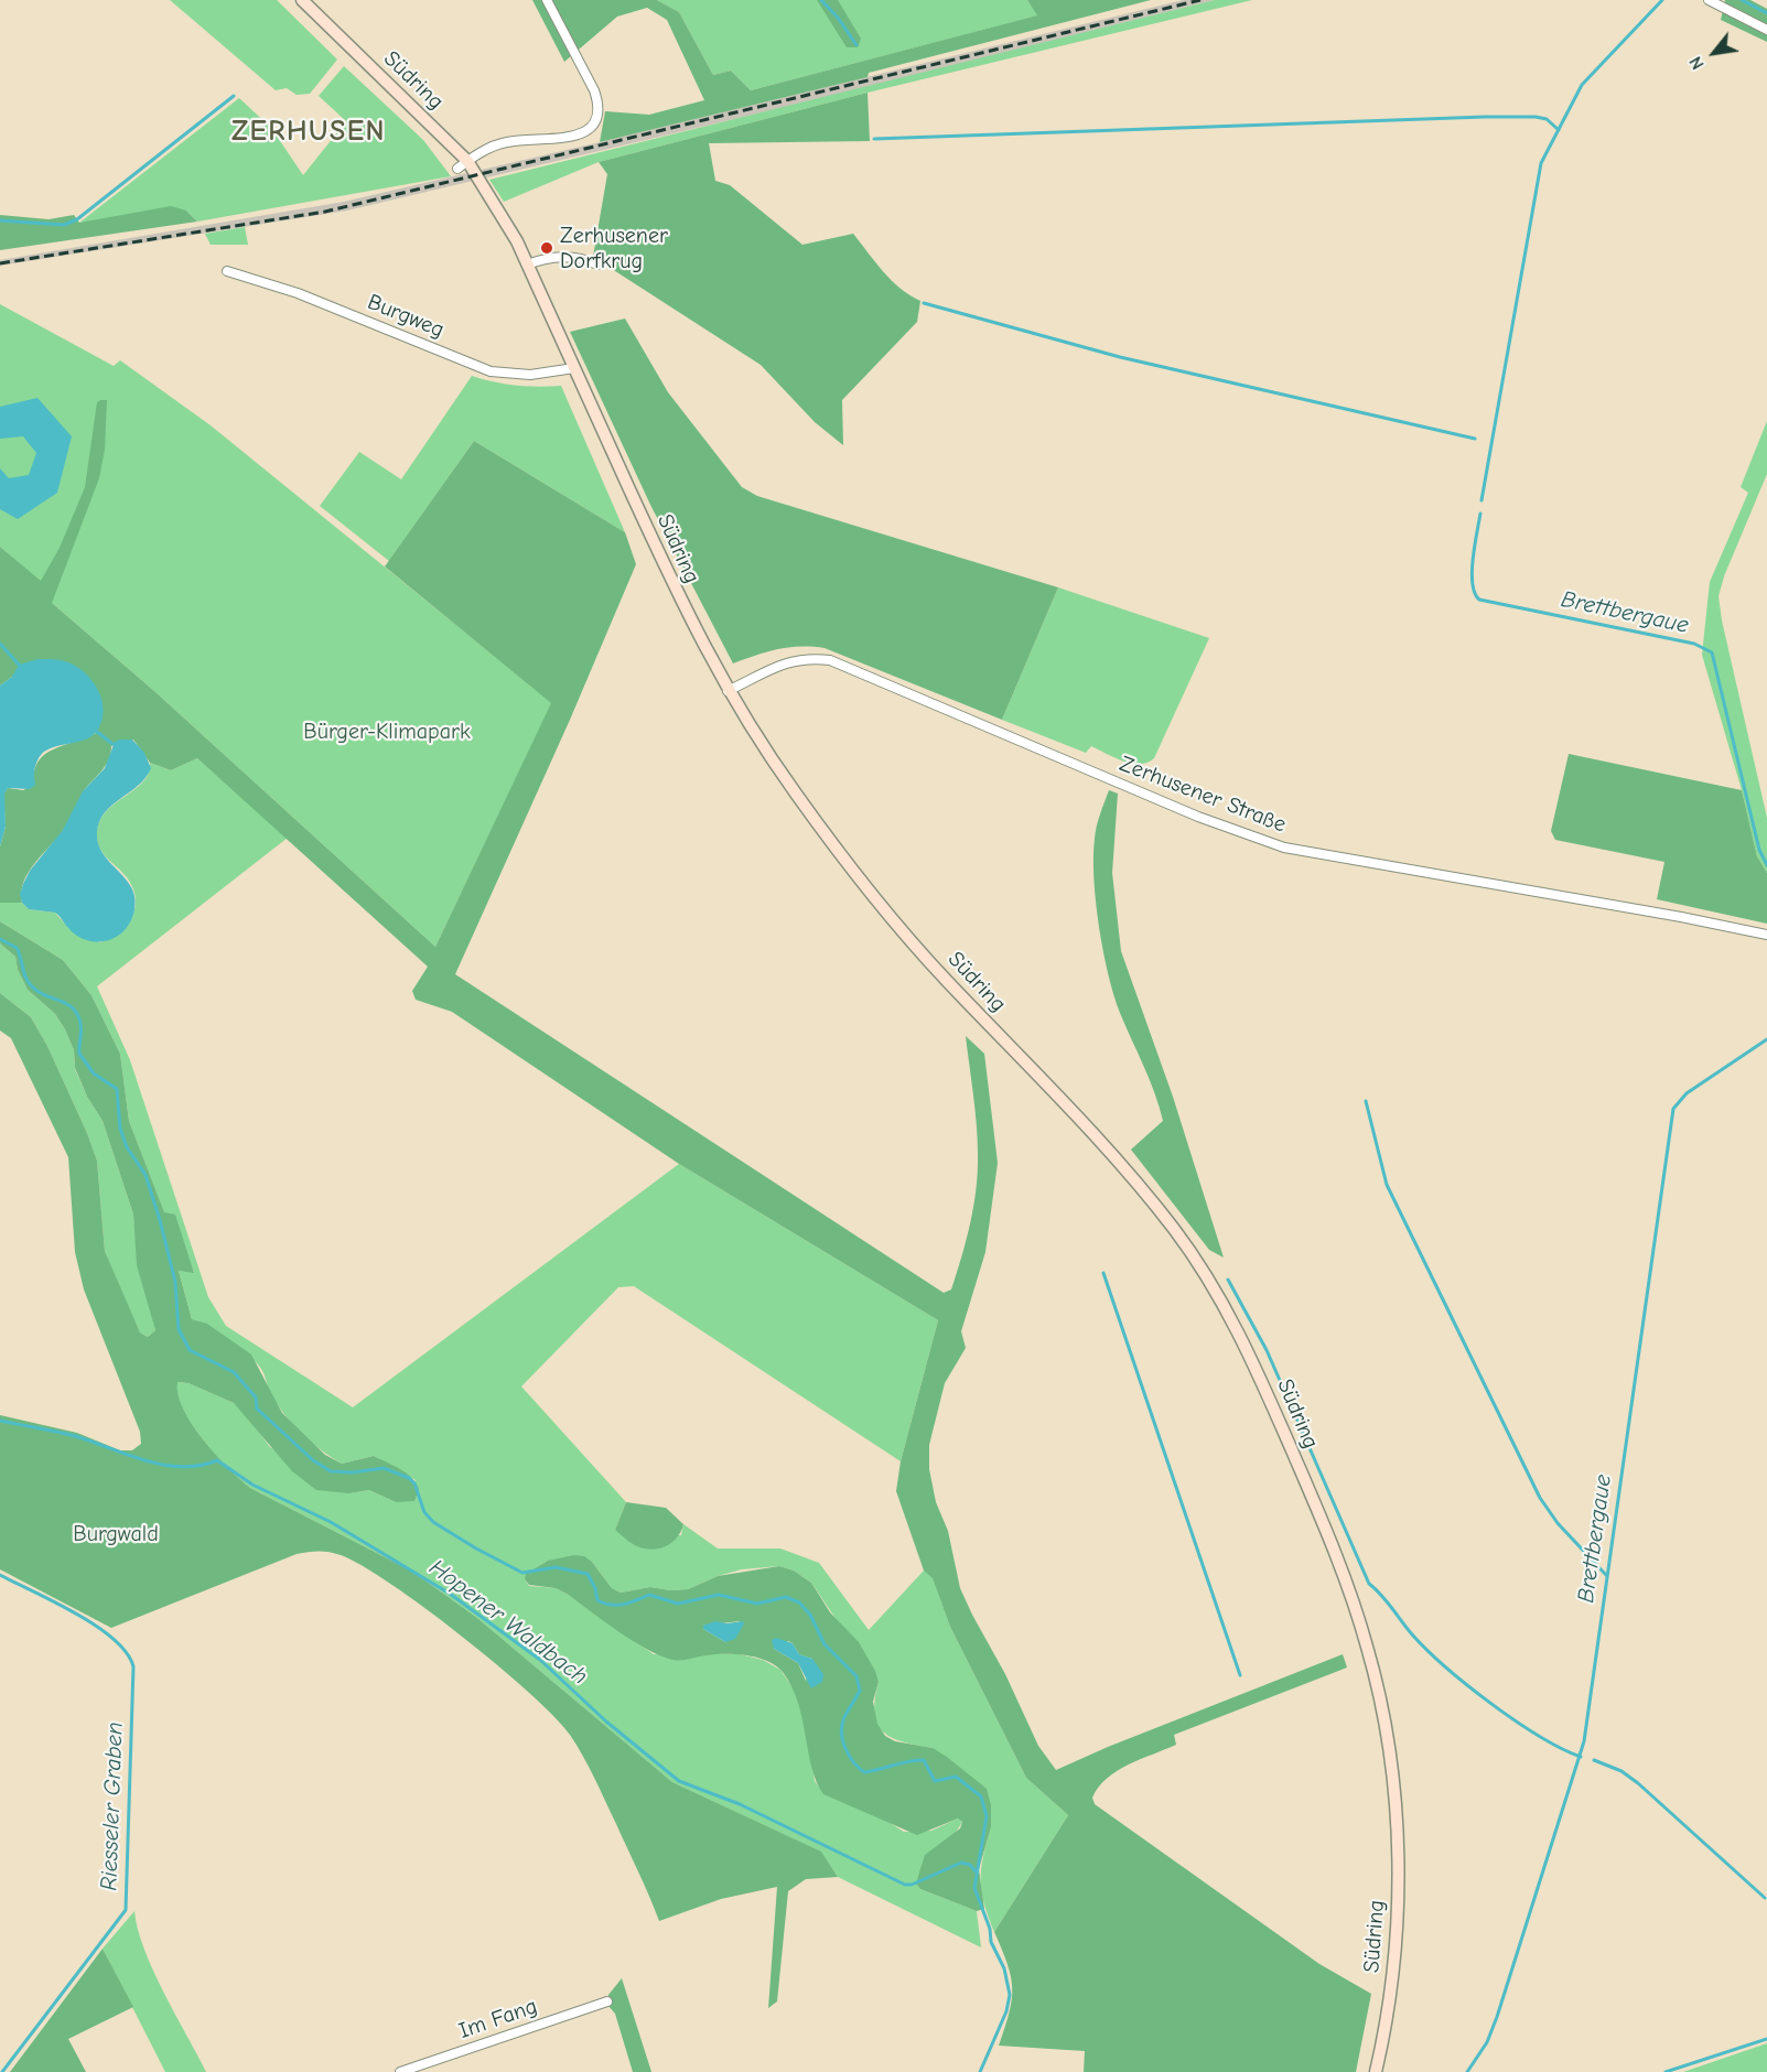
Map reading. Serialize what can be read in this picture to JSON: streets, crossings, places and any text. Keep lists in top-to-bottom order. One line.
{"streets":{"main road":["Südring"],"street":["Burgweg","Zerhusener Straße","Im Fang"]},"crossings":[["Südring","Burgweg"],["Südring","Zerhusener Straße"]],"districts":["ZERHUSEN"],"water":["Brettbergaue","Hopener Waldbach","Riesseler Graben"],"parks":["Bürger-Klimapark","Burgwald"],"places":["Zerhusener Dorfkrug"],"north":"bottom left"}
